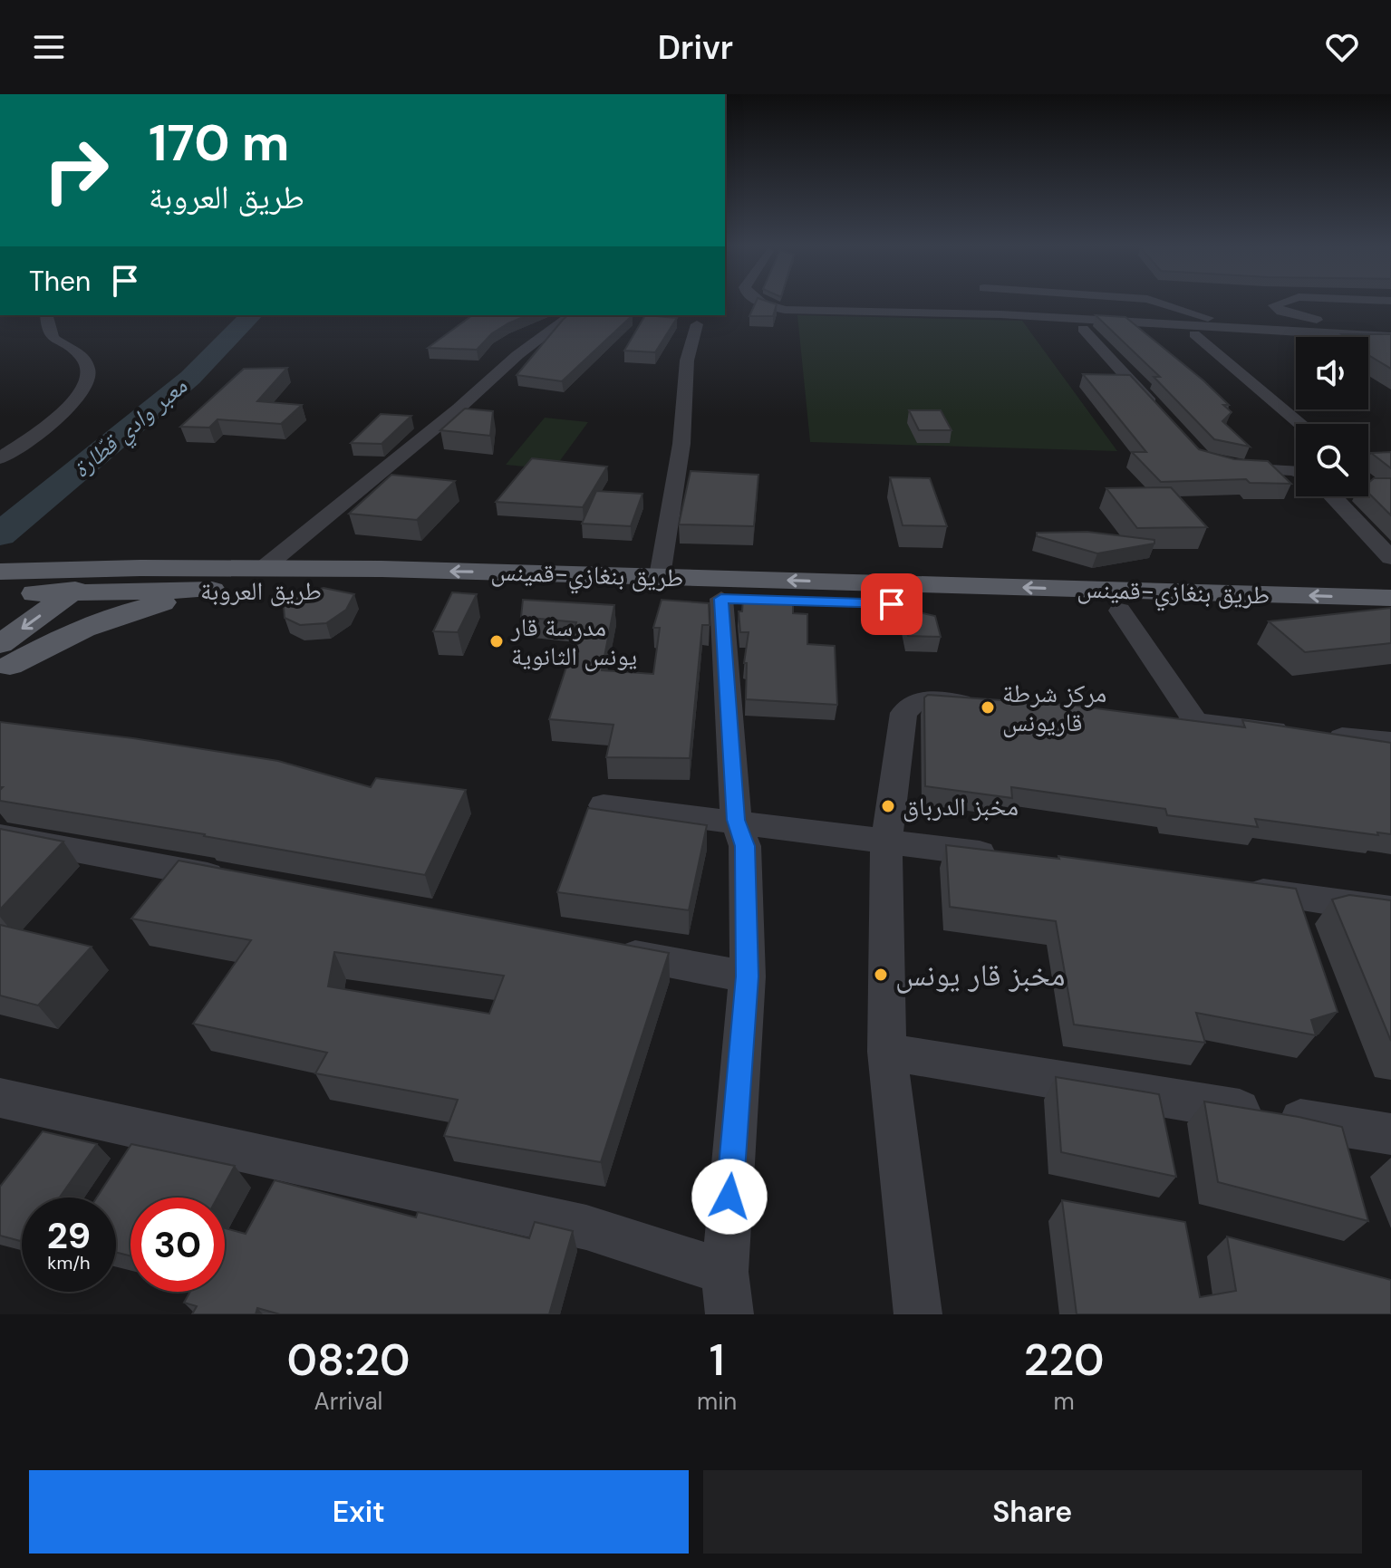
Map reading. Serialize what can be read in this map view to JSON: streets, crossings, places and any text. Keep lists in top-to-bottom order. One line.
{"streets":{"main road":["طريق بنغازي-قمينس","طريق العروبة"]},"crossings":[["طريق بنغازي-قمينس","طريق العروبة"]],"one_way":["طريق بنغازي-قمينس"],"water":["معبر وادي قطّارة"],"places":["مدرسة قار يونس الثانوية","مركز شرطة قاريونس","مخبز الدرباق","مخبز قار يونس"],"page":{"header":"Drivr","turn":["170 m","طريق العروبة"],"then":"Then","speed":"29 km/h","limit":"30","eta":["08:20","Arrival","1","min","220","m"],"buttons":["Exit","Share"]}}
